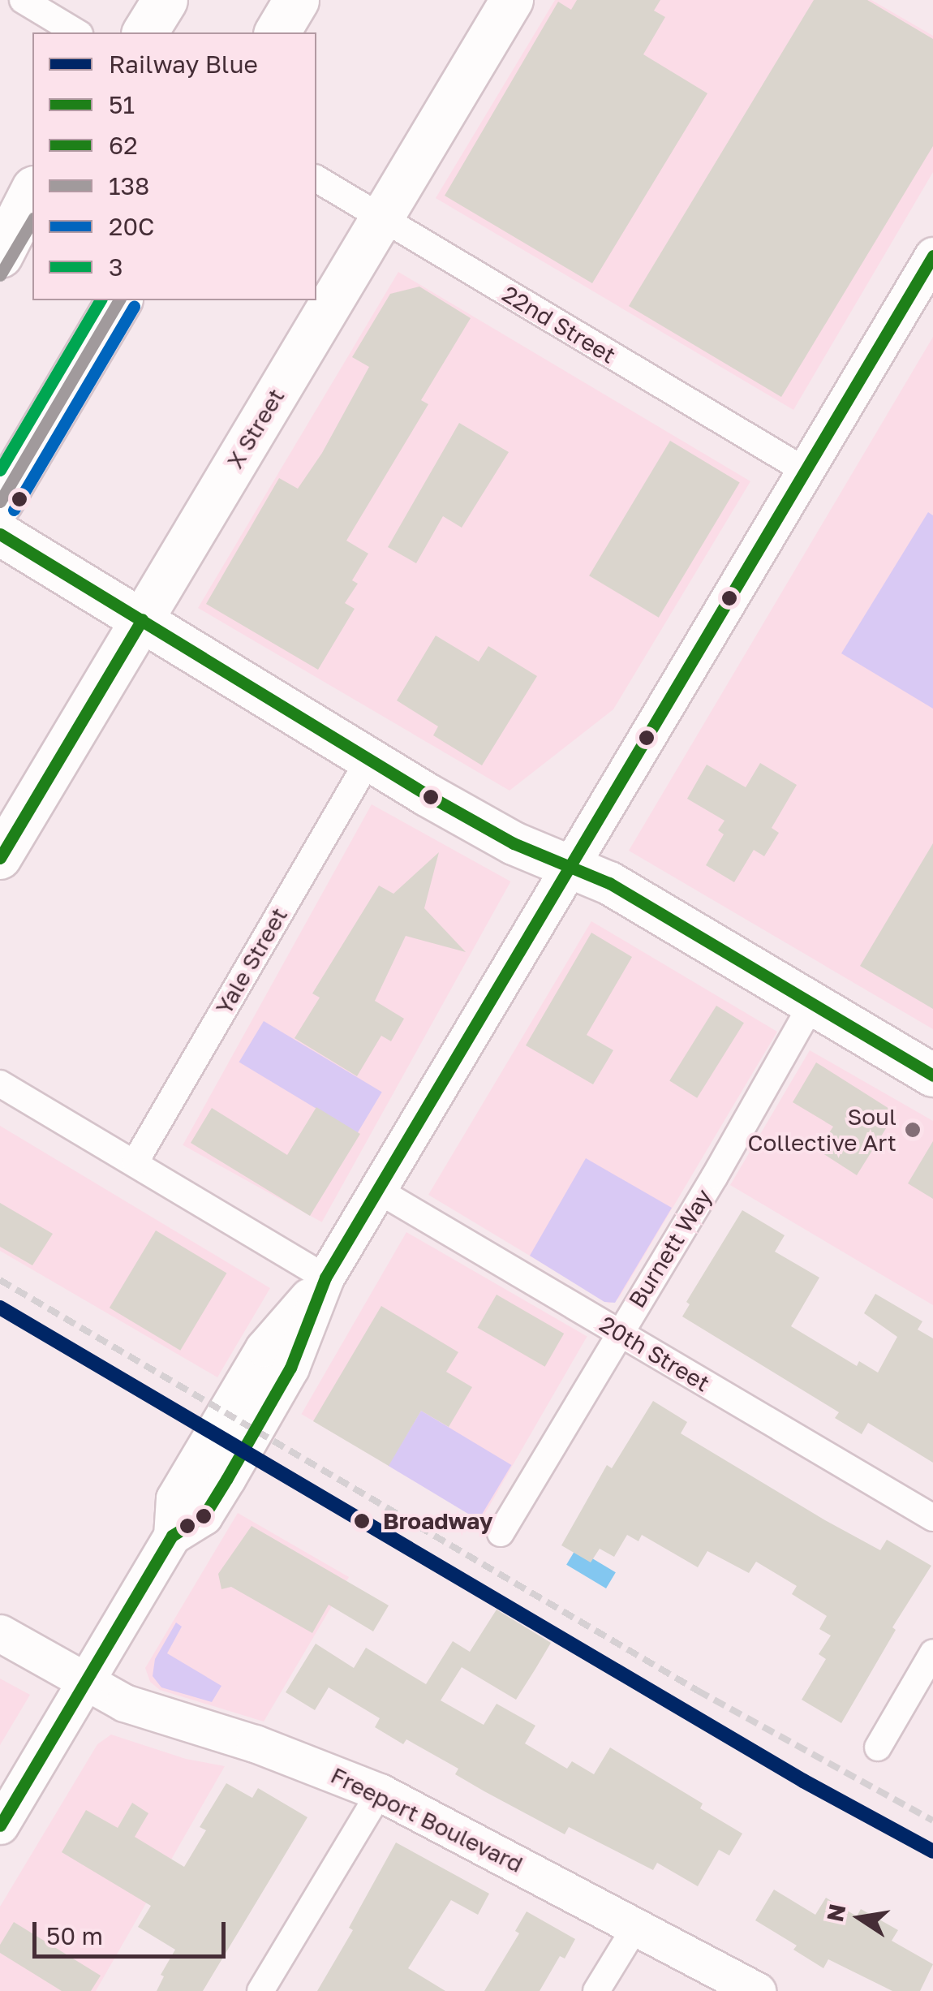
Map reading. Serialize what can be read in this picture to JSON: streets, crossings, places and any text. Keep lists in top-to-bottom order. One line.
{"streets":{"main road":["X Street","Freeport Boulevard"],"street":["22nd Street","Yale Street","Burnett Way","20th Street"]},"crossings":[["22nd Street","X Street"],["Burnett Way","20th Street"]],"places":["Soul Collective Art","Broadway"],"lines":["transit line 138","transit line 51","transit line 3","transit line 20C","transit line 62","rail line Blue"],"legend":["Railway Blue","51","62","138","20C","3"],"scale_bar":"50 m","north":"left"}
